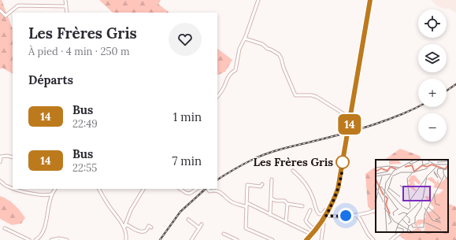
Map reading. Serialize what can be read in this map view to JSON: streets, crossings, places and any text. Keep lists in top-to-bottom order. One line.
{"places":["Les Frères Gris"],"lines":["bus line 14"],"page":{"on_map":"14","map_buttons":["+","−"],"heading":[["Les Frères Gris","À pied · 4 min · 250 m"],"Départs"],"list":[{"mark":"14","name":"Bus","note":"22:49","value":"1 min"},{"mark":"14","name":"Bus","note":"22:55","value":"7 min"}]}}
